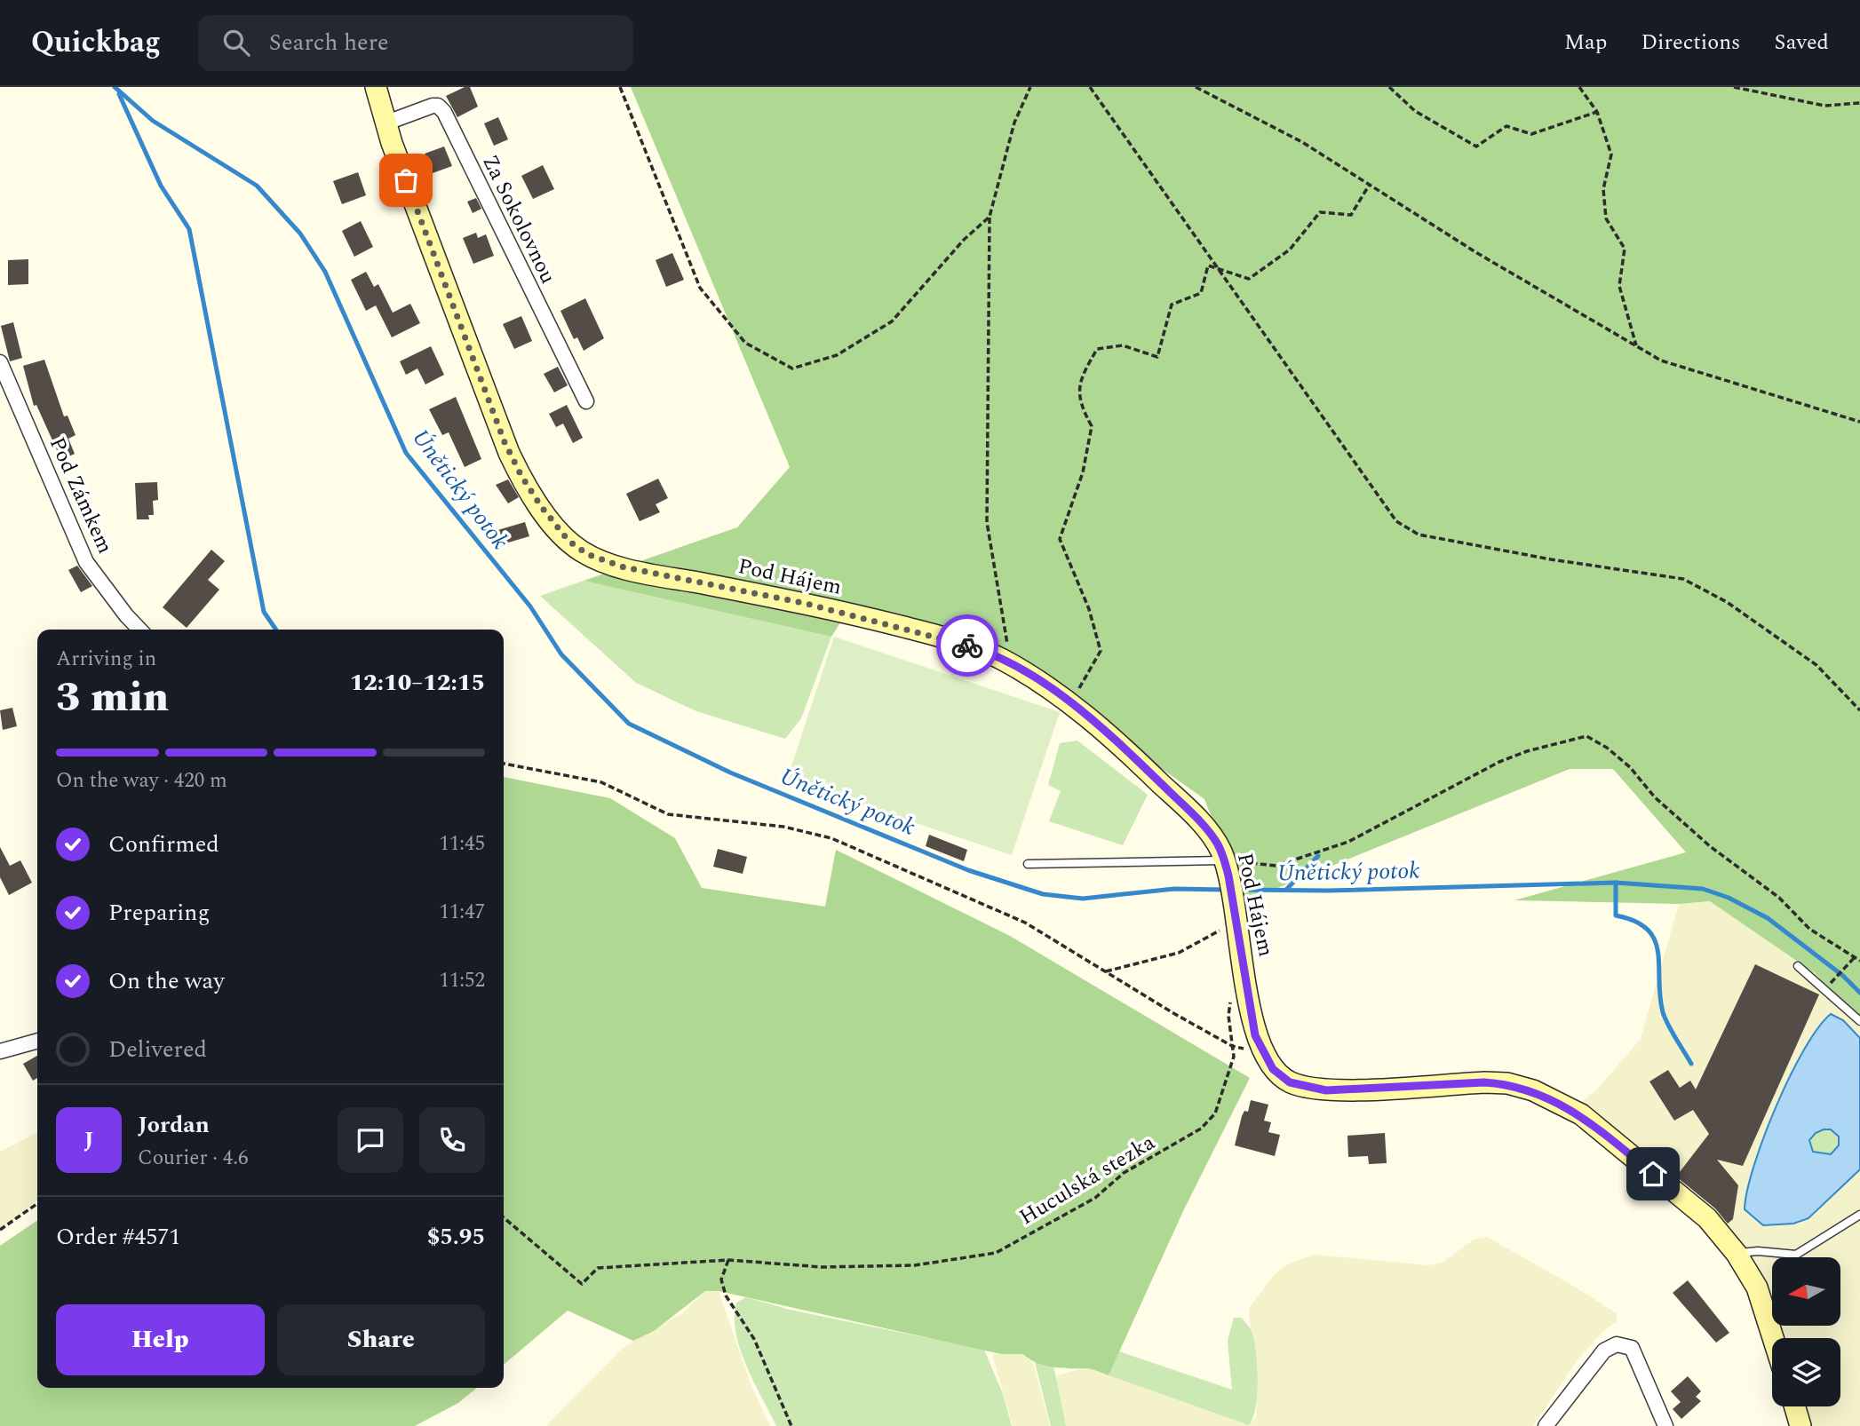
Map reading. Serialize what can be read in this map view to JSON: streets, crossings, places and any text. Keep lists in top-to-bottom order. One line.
{"streets":{"street":["Za Sokolovnou","Pod Zámkem","Pod Hájem"],"path":["Huculská stezka"]},"crossings":[["Za Sokolovnou","Pod Hájem"]],"water":["Únětický potok"],"north":"left","page":{"header":"Quickbag","search":"Search here","nav":["Map","Directions","Saved"],"heading":["3 min","Arriving in","12:10–12:15"],"panel":["Jordan","Courier · 4.6","Order #4571","$5.95"],"bar":"On the way · 420 m","list":[["Confirmed","11:45"],["Preparing","11:47"],["On the way","11:52"],"Delivered"],"round":"J","buttons":["Help","Share"]}}
